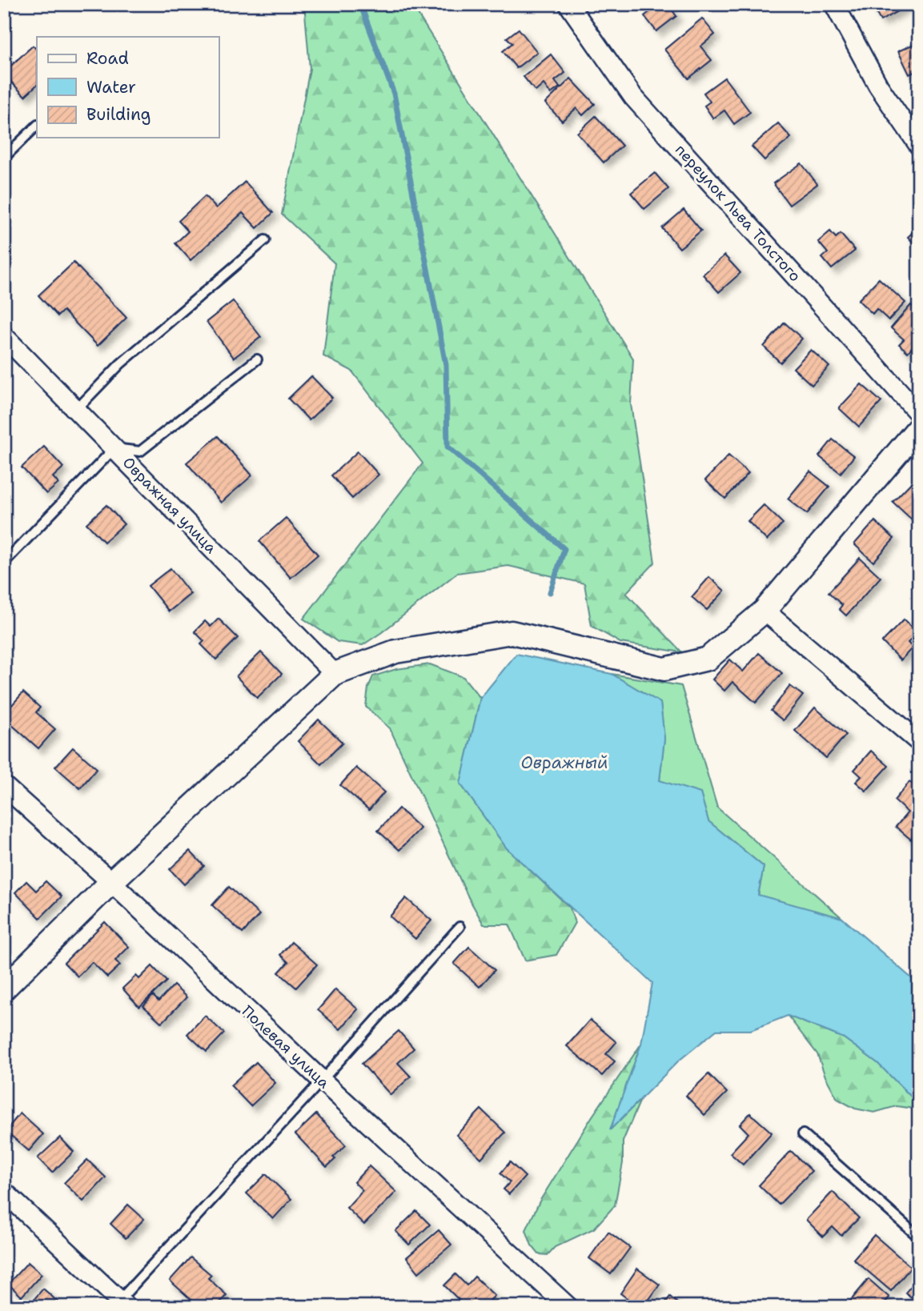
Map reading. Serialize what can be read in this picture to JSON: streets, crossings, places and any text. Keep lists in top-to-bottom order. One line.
{"streets":{"street":["переулок Льва Толстого","Овражная улица","Полевая улица"]},"water":["Овражный"],"legend":["Road","Water","Building"]}
